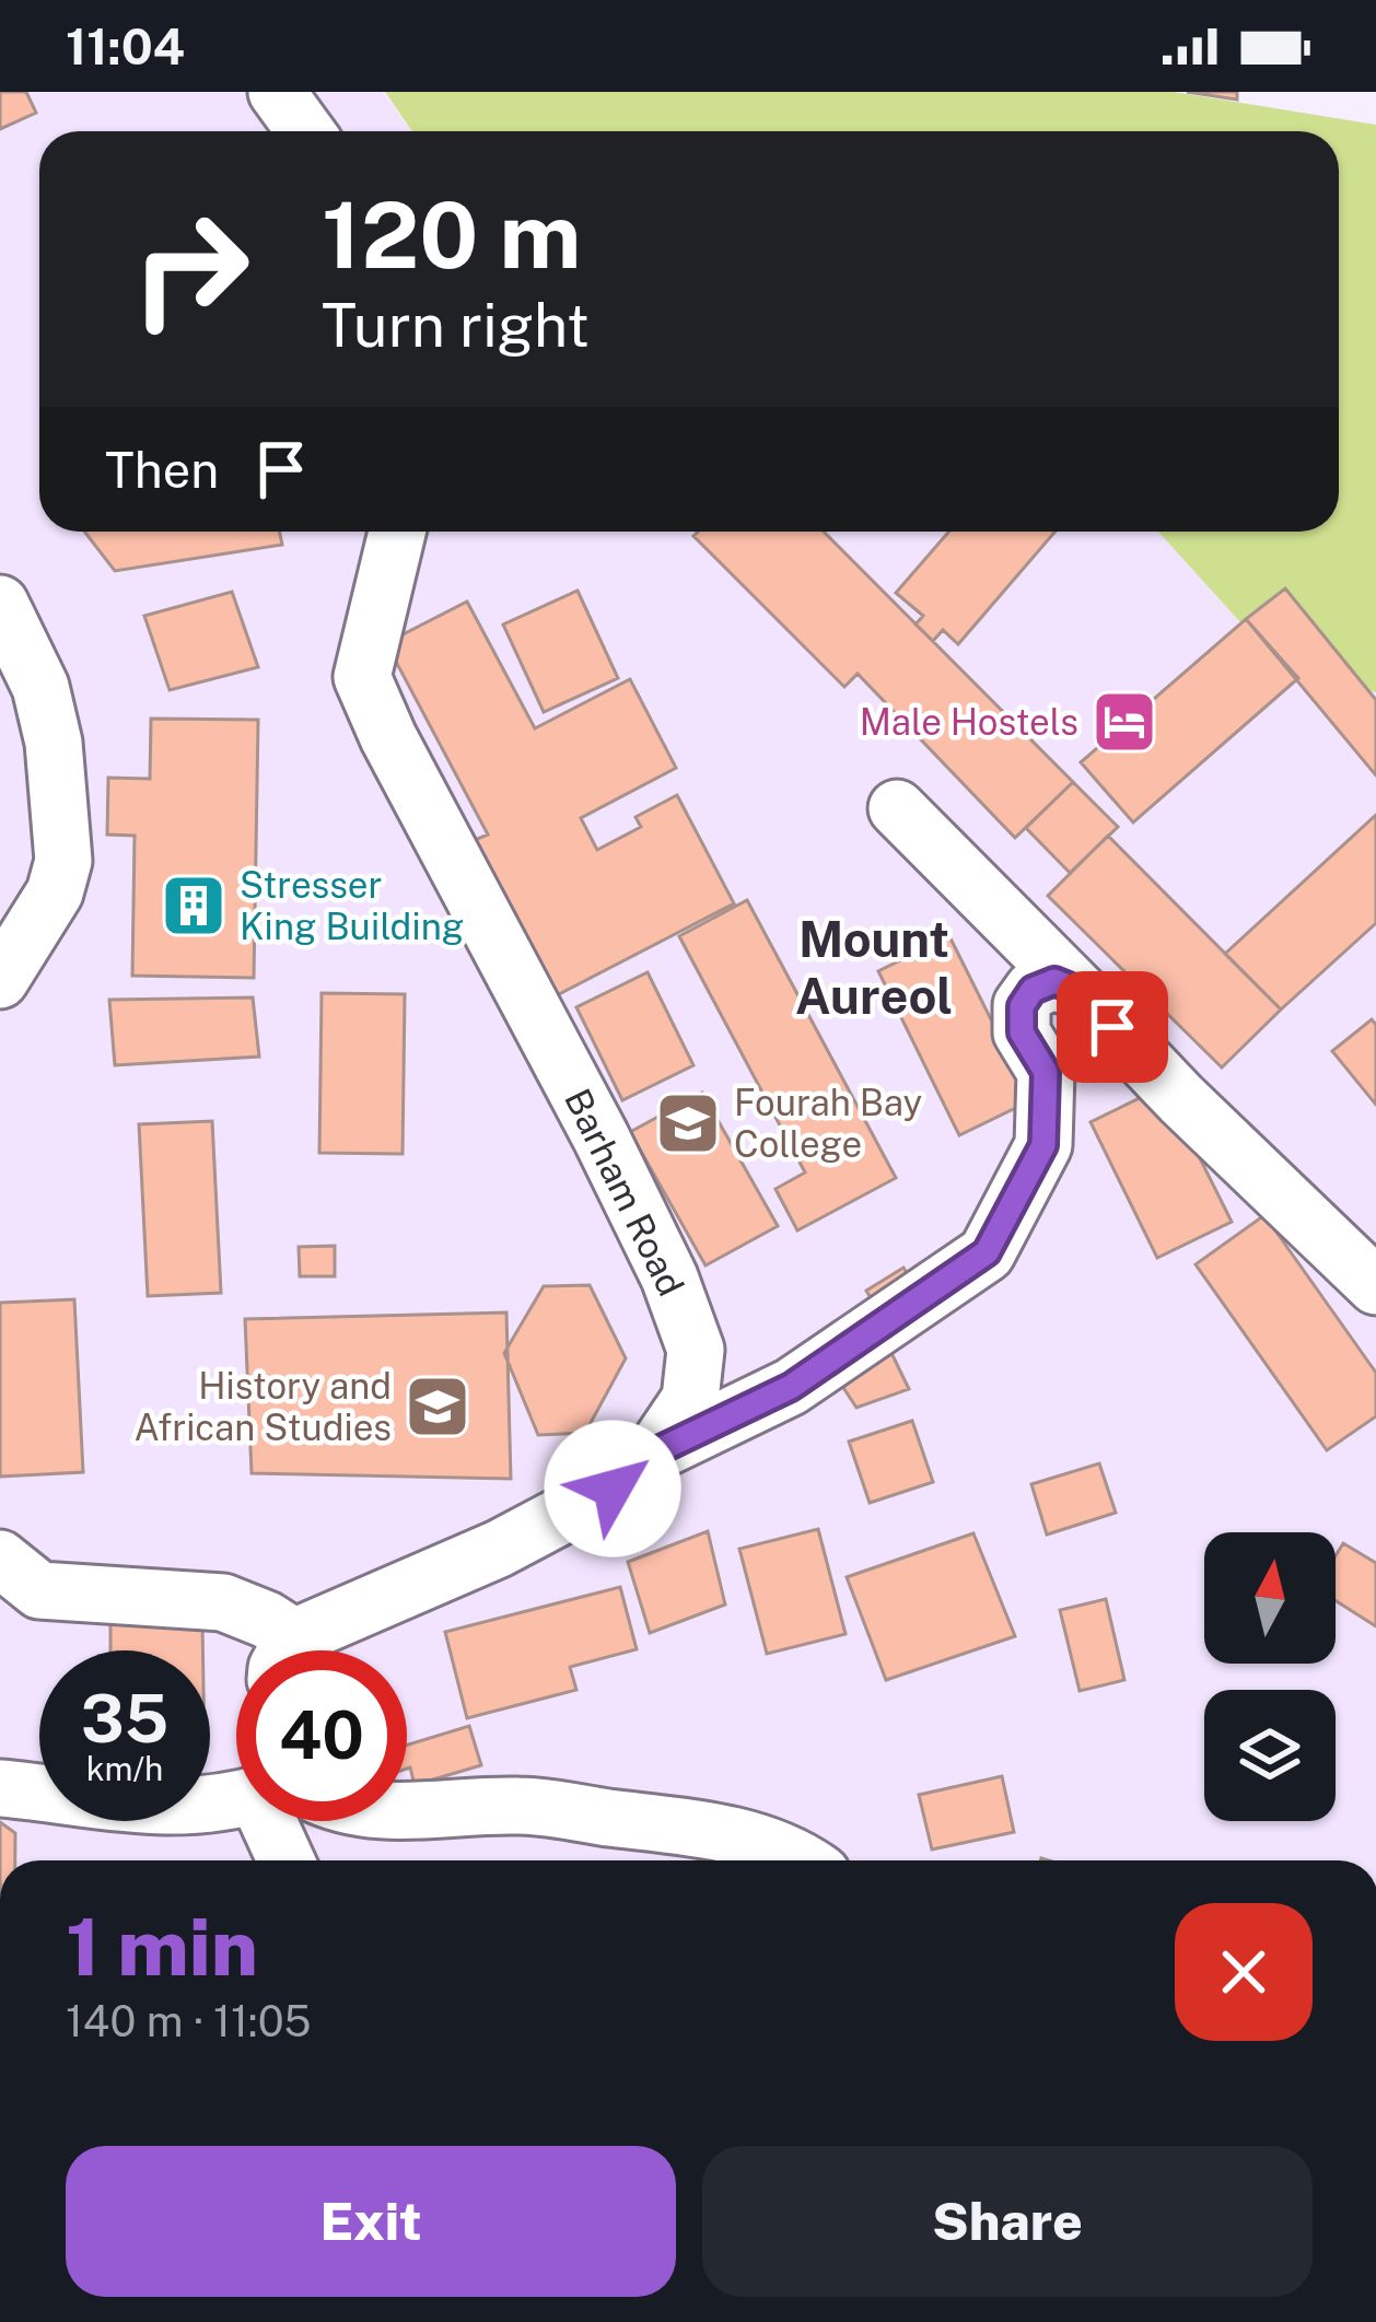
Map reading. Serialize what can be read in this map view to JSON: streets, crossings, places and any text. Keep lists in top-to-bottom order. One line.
{"streets":{"street":["Barham Road"]},"districts":["Mount Aureol"],"places":{"hotel":["Male Hostels"],"building":["Stresser King Building"],"school or university":["Fourah Bay College","History and African Studies"]},"north":"top","page":{"status":"11:04","turn":["120 m","Turn right"],"then":"Then","speed":"35 km/h","limit":"40","heading":["1 min","140 m · 11:05"],"buttons":["Exit","Share"]}}
